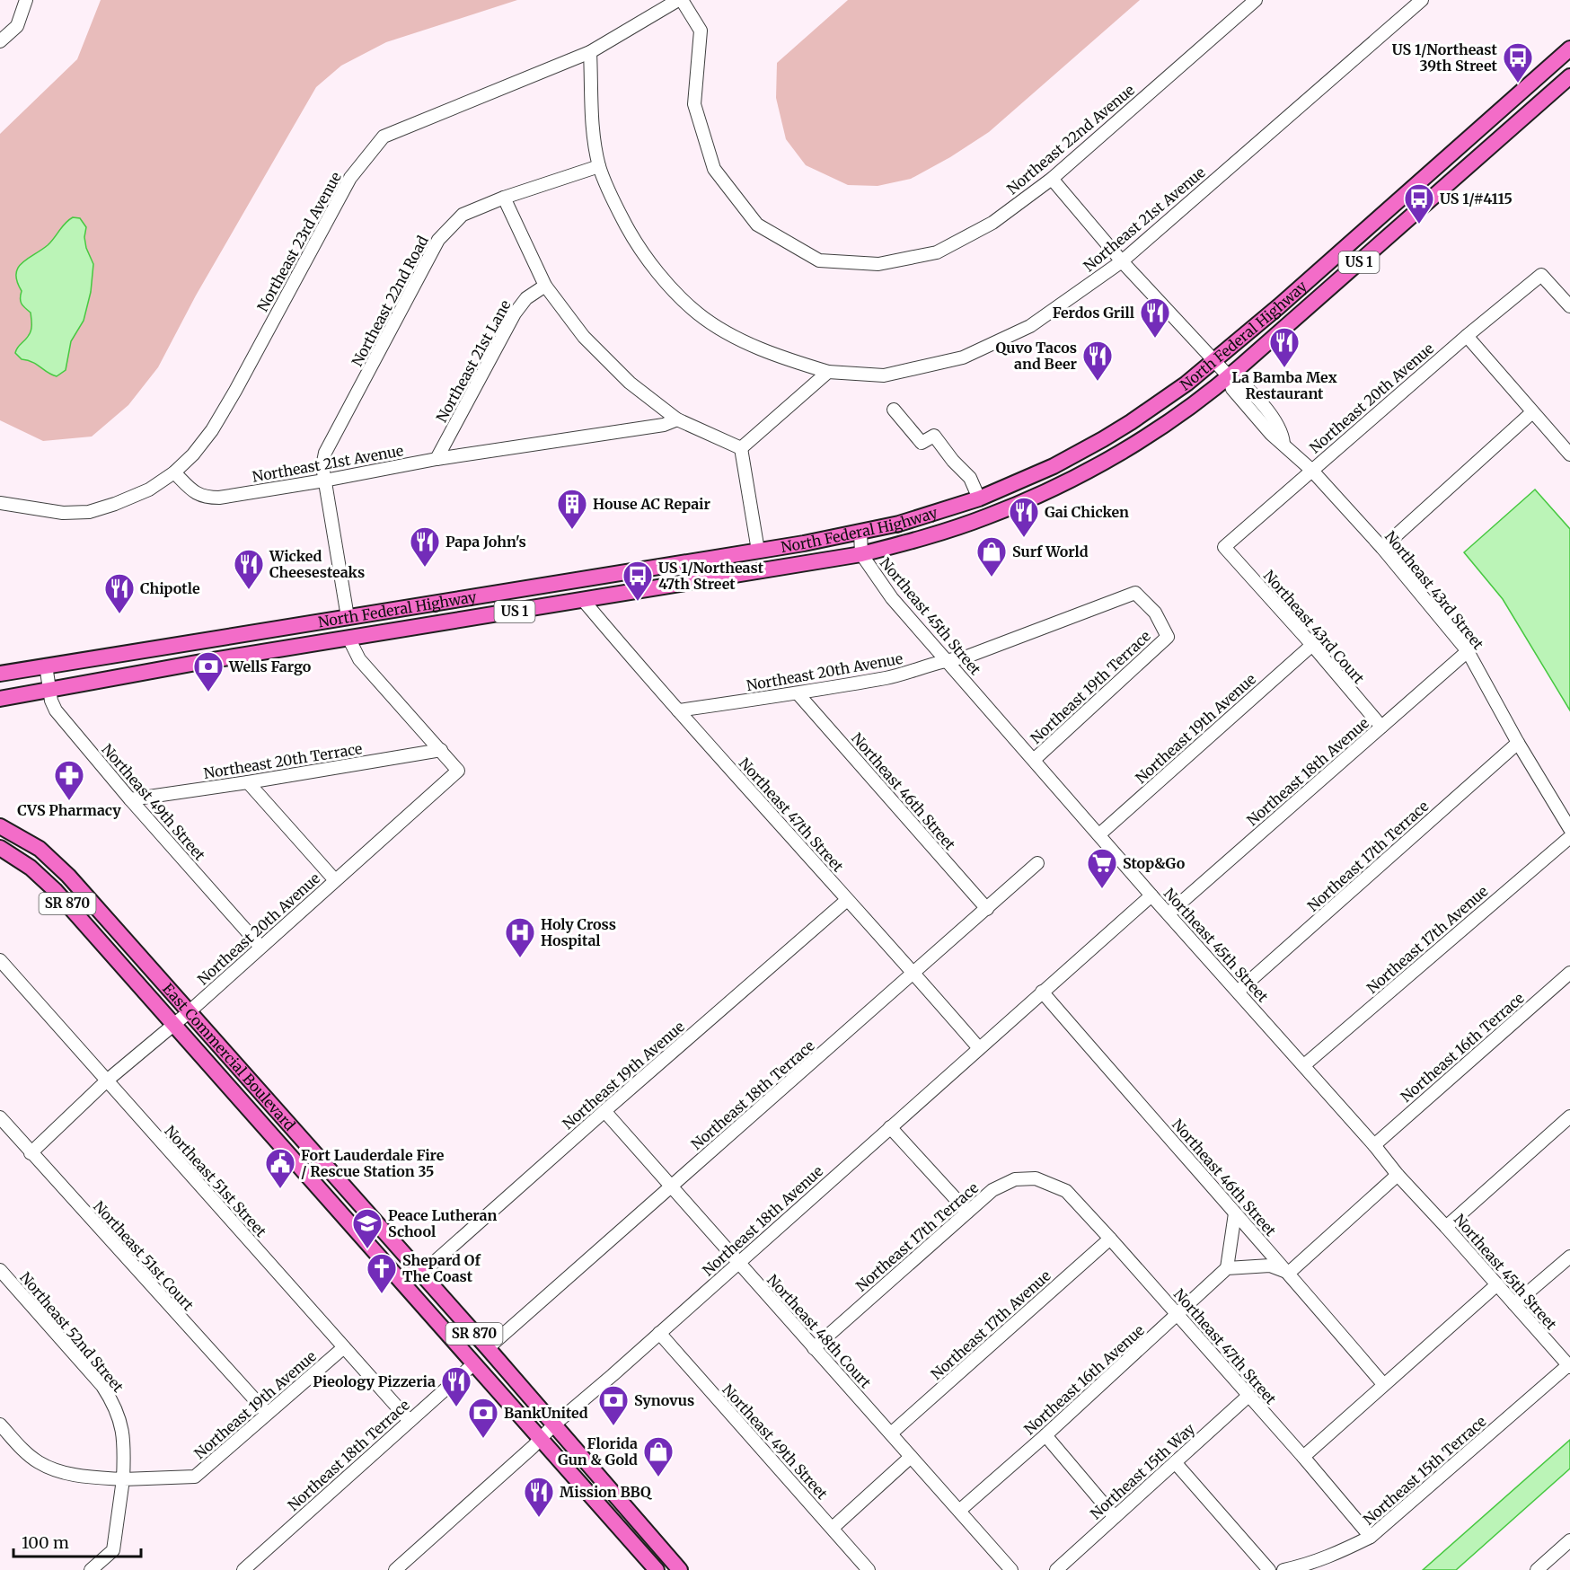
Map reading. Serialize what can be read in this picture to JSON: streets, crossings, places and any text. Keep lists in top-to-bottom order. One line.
{"streets":{"main road":["US 1","North Federal Highway","SR 870","East Commercial Boulevard"],"street":["Northeast 22nd Avenue","Northeast 21st Avenue","Northeast 23rd Avenue","Northeast 22nd Road","Northeast 21st Lane","Northeast 20th Avenue","Northeast 43rd Street","Northeast 45th Street","Northeast 43rd Court","Northeast 19th Terrace","Northeast 19th Avenue","Northeast 20th Terrace","Northeast 18th Avenue","Northeast 46th Street","Northeast 49th Street","Northeast 47th Street","Northeast 17th Terrace","Northeast 17th Avenue","Northeast 16th Terrace","Northeast 18th Terrace","Northeast 51st Street","Northeast 51st Court","Northeast 48th Court","Northeast 52nd Street","Northeast 16th Avenue","Northeast 15th Terrace","Northeast 15th Way"]},"crossings":[["Northeast 22nd Avenue","Northeast 43rd Street"],["Northeast 21st Avenue","Northeast 23rd Avenue"],["Northeast 21st Avenue","Northeast 22nd Road"],["Northeast 21st Avenue","Northeast 21st Lane"],["Northeast 21st Avenue","Northeast 43rd Street"],["Northeast 22nd Road","North Federal Highway"],["North Federal Highway","Northeast 43rd Street"],["North Federal Highway","Northeast 45th Street"],["North Federal Highway","Northeast 49th Street"],["North Federal Highway","Northeast 47th Street"],["Northeast 20th Avenue","Northeast 43rd Street"],["Northeast 20th Avenue","Northeast 45th Street"],["Northeast 20th Avenue","Northeast 43rd Court"],["Northeast 20th Avenue","Northeast 19th Terrace"],["Northeast 20th Avenue","Northeast 20th Terrace"],["Northeast 20th Avenue","Northeast 46th Street"],["Northeast 20th Avenue","Northeast 49th Street"],["Northeast 20th Avenue","Northeast 47th Street"],["Northeast 20th Avenue","East Commercial Boulevard"],["Northeast 20th Avenue","Northeast 51st Street"],["Northeast 20th Avenue","Northeast 51st Court"],["Northeast 43rd Street","Northeast 18th Avenue"],["Northeast 43rd Street","Northeast 17th Terrace"],["Northeast 45th Street","Northeast 19th Terrace"],["Northeast 45th Street","Northeast 19th Avenue"],["Northeast 45th Street","Northeast 18th Avenue"],["Northeast 45th Street","Northeast 17th Terrace"],["Northeast 45th Street","Northeast 17th Avenue"],["Northeast 45th Street","Northeast 16th Terrace"],["Northeast 45th Street","Northeast 15th Terrace"],["Northeast 43rd Court","Northeast 19th Avenue"],["Northeast 43rd Court","Northeast 18th Avenue"],["Northeast 19th Avenue","Northeast 47th Street"],["Northeast 19th Avenue","East Commercial Boulevard"],["Northeast 19th Avenue","Northeast 51st Street"],["Northeast 19th Avenue","Northeast 51st Court"],["Northeast 19th Avenue","Northeast 48th Court"],["Northeast 19th Avenue","Northeast 52nd Street"],["Northeast 20th Terrace","Northeast 49th Street"],["Northeast 18th Avenue","Northeast 46th Street"],["Northeast 18th Avenue","Northeast 49th Street"],["Northeast 18th Avenue","Northeast 47th Street"],["Northeast 18th Avenue","East Commercial Boulevard"],["Northeast 18th Avenue","Northeast 48th Court"],["Northeast 46th Street","Northeast 18th Terrace"],["Northeast 47th Street","Northeast 17th Terrace"],["Northeast 47th Street","Northeast 17th Avenue"],["Northeast 47th Street","Northeast 18th Terrace"],["Northeast 47th Street","Northeast 16th Avenue"],["Northeast 47th Street","Northeast 15th Terrace"],["Northeast 47th Street","Northeast 15th Way"],["Northeast 17th Terrace","Northeast 48th Court"],["Northeast 17th Avenue","Northeast 48th Court"],["East Commercial Boulevard","Northeast 18th Terrace"],["Northeast 18th Terrace","Northeast 51st Street"],["Northeast 18th Terrace","Northeast 48th Court"],["Northeast 48th Court","Northeast 16th Avenue"]],"places":{"bus stop":["US 1/Northeast 39th Street","US 1/#4115","US 1/Northeast 47th Street"],"restaurant":["Ferdos Grill","La Bamba Mex Restaurant","Quvo Tacos and Beer","Gai Chicken","Papa John's","Wicked Cheesesteaks","Chipotle","Pieology Pizzeria","Mission BBQ"],"building":["House AC Repair"],"shop":["Surf World","Florida Gun & Gold"],"bank":["Wells Fargo","Synovus","BankUnited"],"pharmacy":["CVS Pharmacy"],"supermarket":["Stop&Go"],"hospital":["Holy Cross Hospital"],"public building":["Fort Lauderdale Fire / Rescue Station 35"],"school or university":["Peace Lutheran School"],"church":["Shepard Of The Coast"]},"scale_bar":"100 m"}
